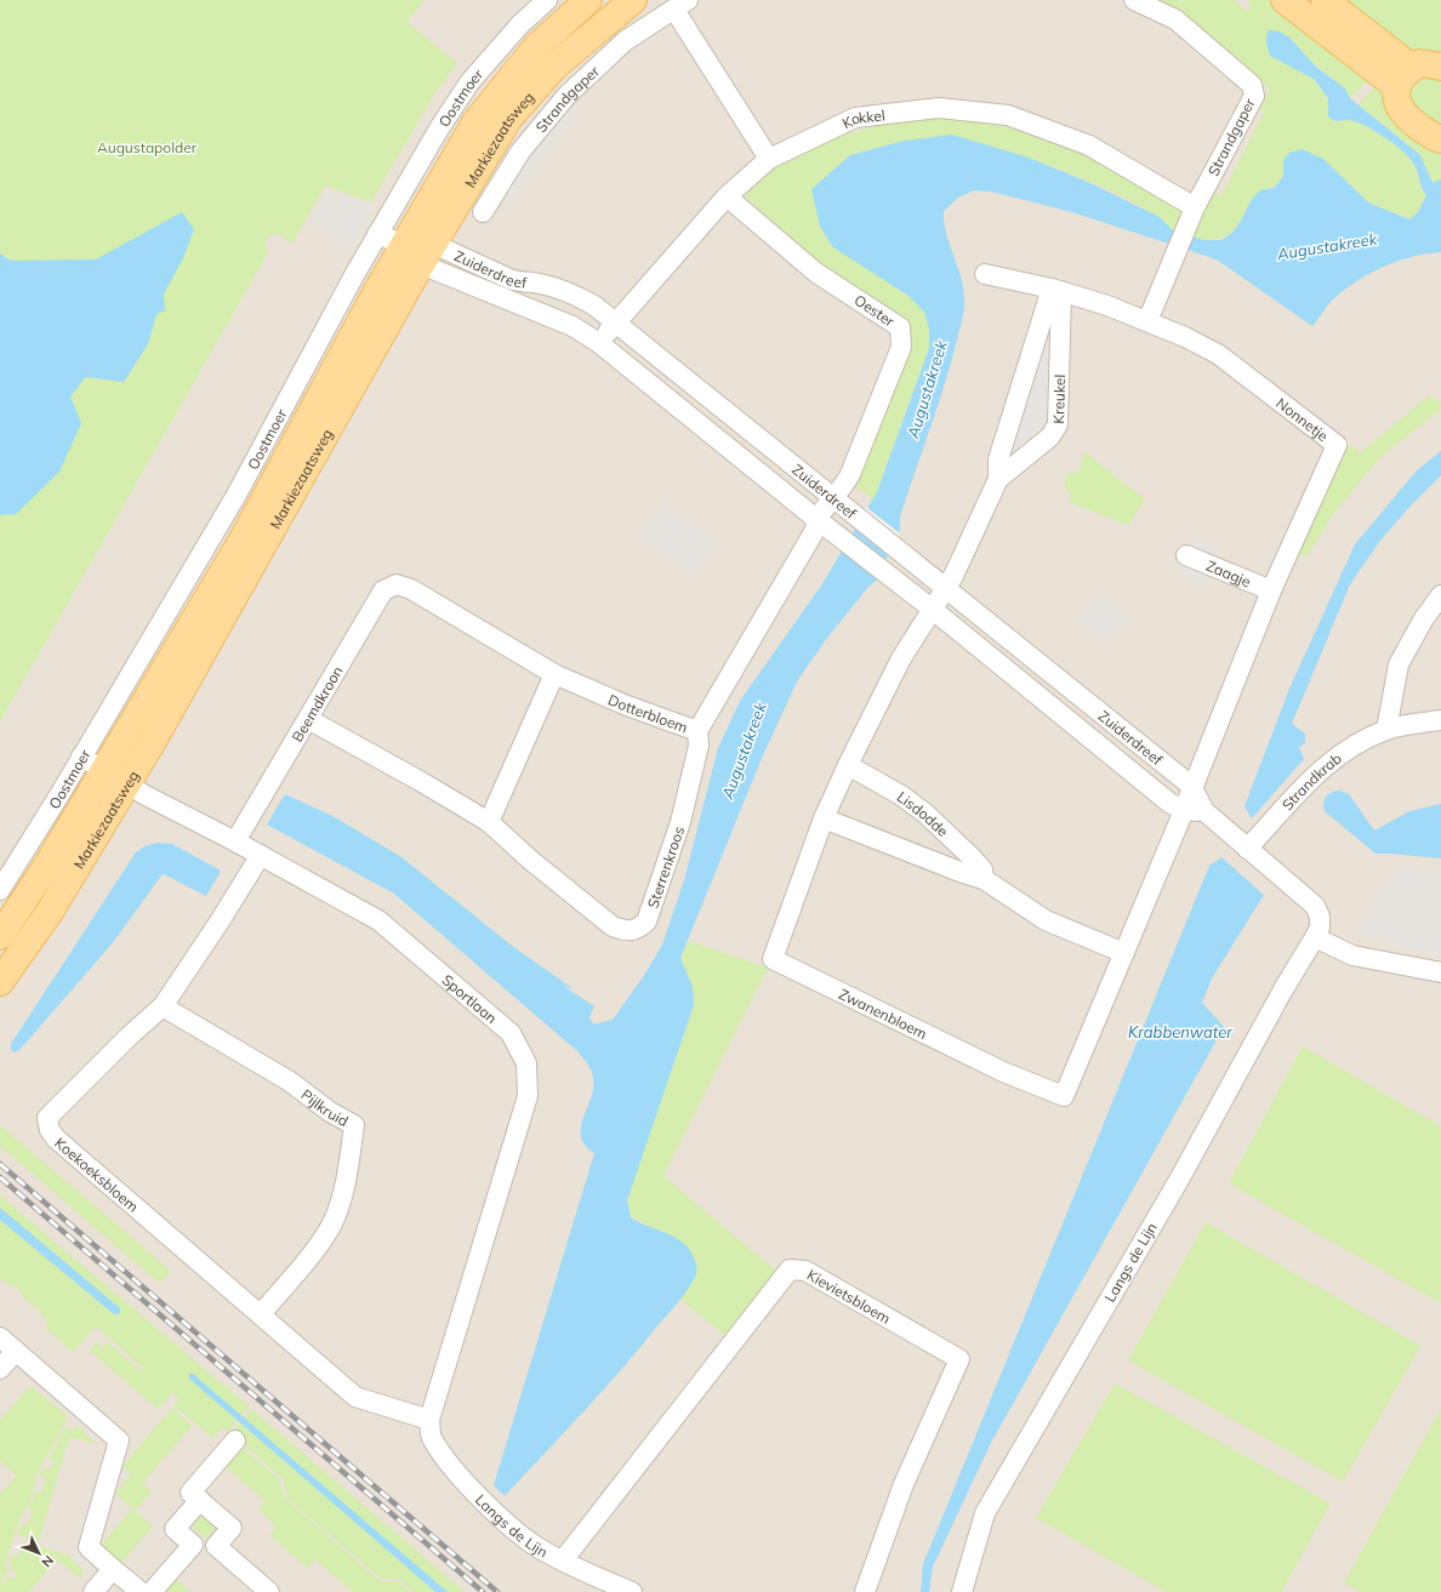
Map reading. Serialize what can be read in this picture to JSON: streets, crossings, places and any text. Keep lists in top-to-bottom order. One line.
{"streets":{"main road":["Markiezaatsweg"],"street":["Oostmoer","Strandgaper","Kokkel","Zuiderdreef","Oester","Kreukel","Nonnetje","Zaagje","Beemdkroon","Dotterbloem","Strandkrab","Lisdodde","Sterrenkroos","Sportlaan","Zwanenbloem","Pijlkruid","Koekoeksbloem","Langs de Lijn","Kievietsbloem"]},"crossings":[["Oostmoer","Zuiderdreef"],["Oostmoer","Sportlaan"],["Strandgaper","Kokkel"],["Strandgaper","Nonnetje"],["Kokkel","Zuiderdreef"],["Kokkel","Oester"],["Markiezaatsweg","Zuiderdreef"],["Markiezaatsweg","Sportlaan"],["Zuiderdreef","Oester"],["Zuiderdreef","Kreukel"],["Zuiderdreef","Nonnetje"],["Zuiderdreef","Dotterbloem"],["Zuiderdreef","Strandkrab"],["Zuiderdreef","Zwanenbloem"],["Zuiderdreef","Langs de Lijn"],["Kreukel","Nonnetje"],["Kreukel","Zwanenbloem"],["Nonnetje","Zaagje"],["Nonnetje","Zwanenbloem"],["Beemdkroon","Dotterbloem"],["Beemdkroon","Sterrenkroos"],["Beemdkroon","Sportlaan"],["Dotterbloem","Sterrenkroos"],["Lisdodde","Zwanenbloem"],["Sportlaan","Koekoeksbloem"],["Sportlaan","Langs de Lijn"],["Pijlkruid","Koekoeksbloem"],["Koekoeksbloem","Langs de Lijn"],["Langs de Lijn","Kievietsbloem"]],"water":["Augustakreek","Krabbenwater"],"parks":["Augustapolder"],"north":"bottom right"}
